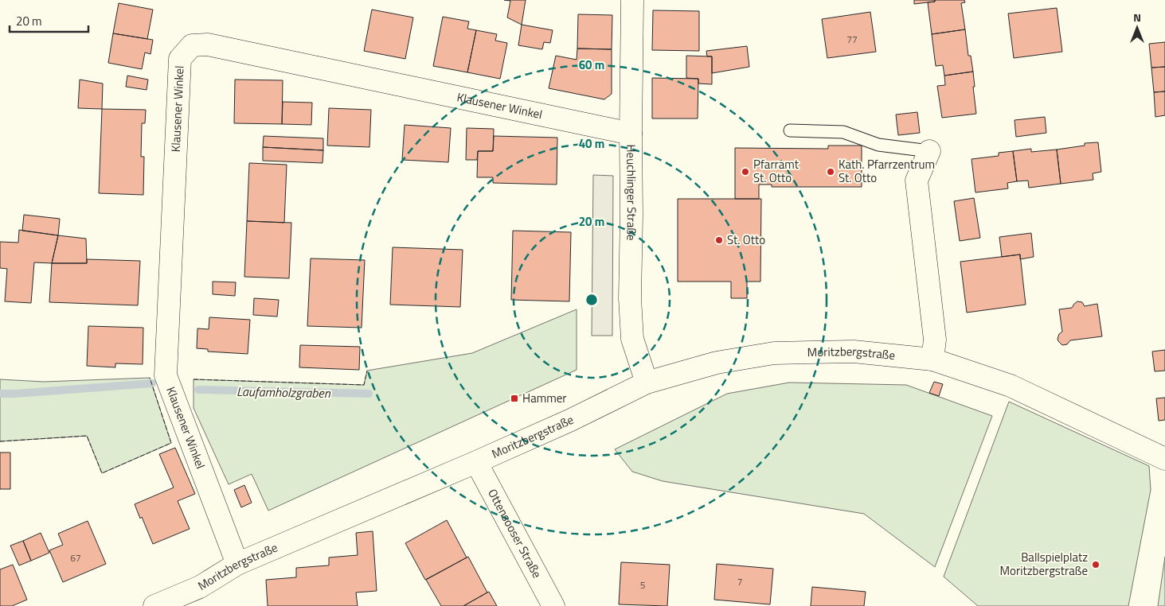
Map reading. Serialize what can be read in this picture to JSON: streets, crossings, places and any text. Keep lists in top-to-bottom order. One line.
{"streets":{"street":["Klausener Winkel","Heuchlinger Straße","Moritzbergstraße","Ottensooser Straße"]},"crossings":[["Klausener Winkel","Heuchlinger Straße"],["Klausener Winkel","Moritzbergstraße"],["Heuchlinger Straße","Moritzbergstraße"],["Moritzbergstraße","Ottensooser Straße"]],"water":["Laufamholzgraben"],"places":{"other":["Pfarramt St. Otto","Kath. Pfarrzentrum St. Otto","St. Otto","Ballspielplatz Moritzbergstraße"],"transit":["Hammer"]},"house_numbers":["77","67","7","5"],"scale_bar":"20 m","north":"top","rings":["60 m","40 m","20 m"]}
